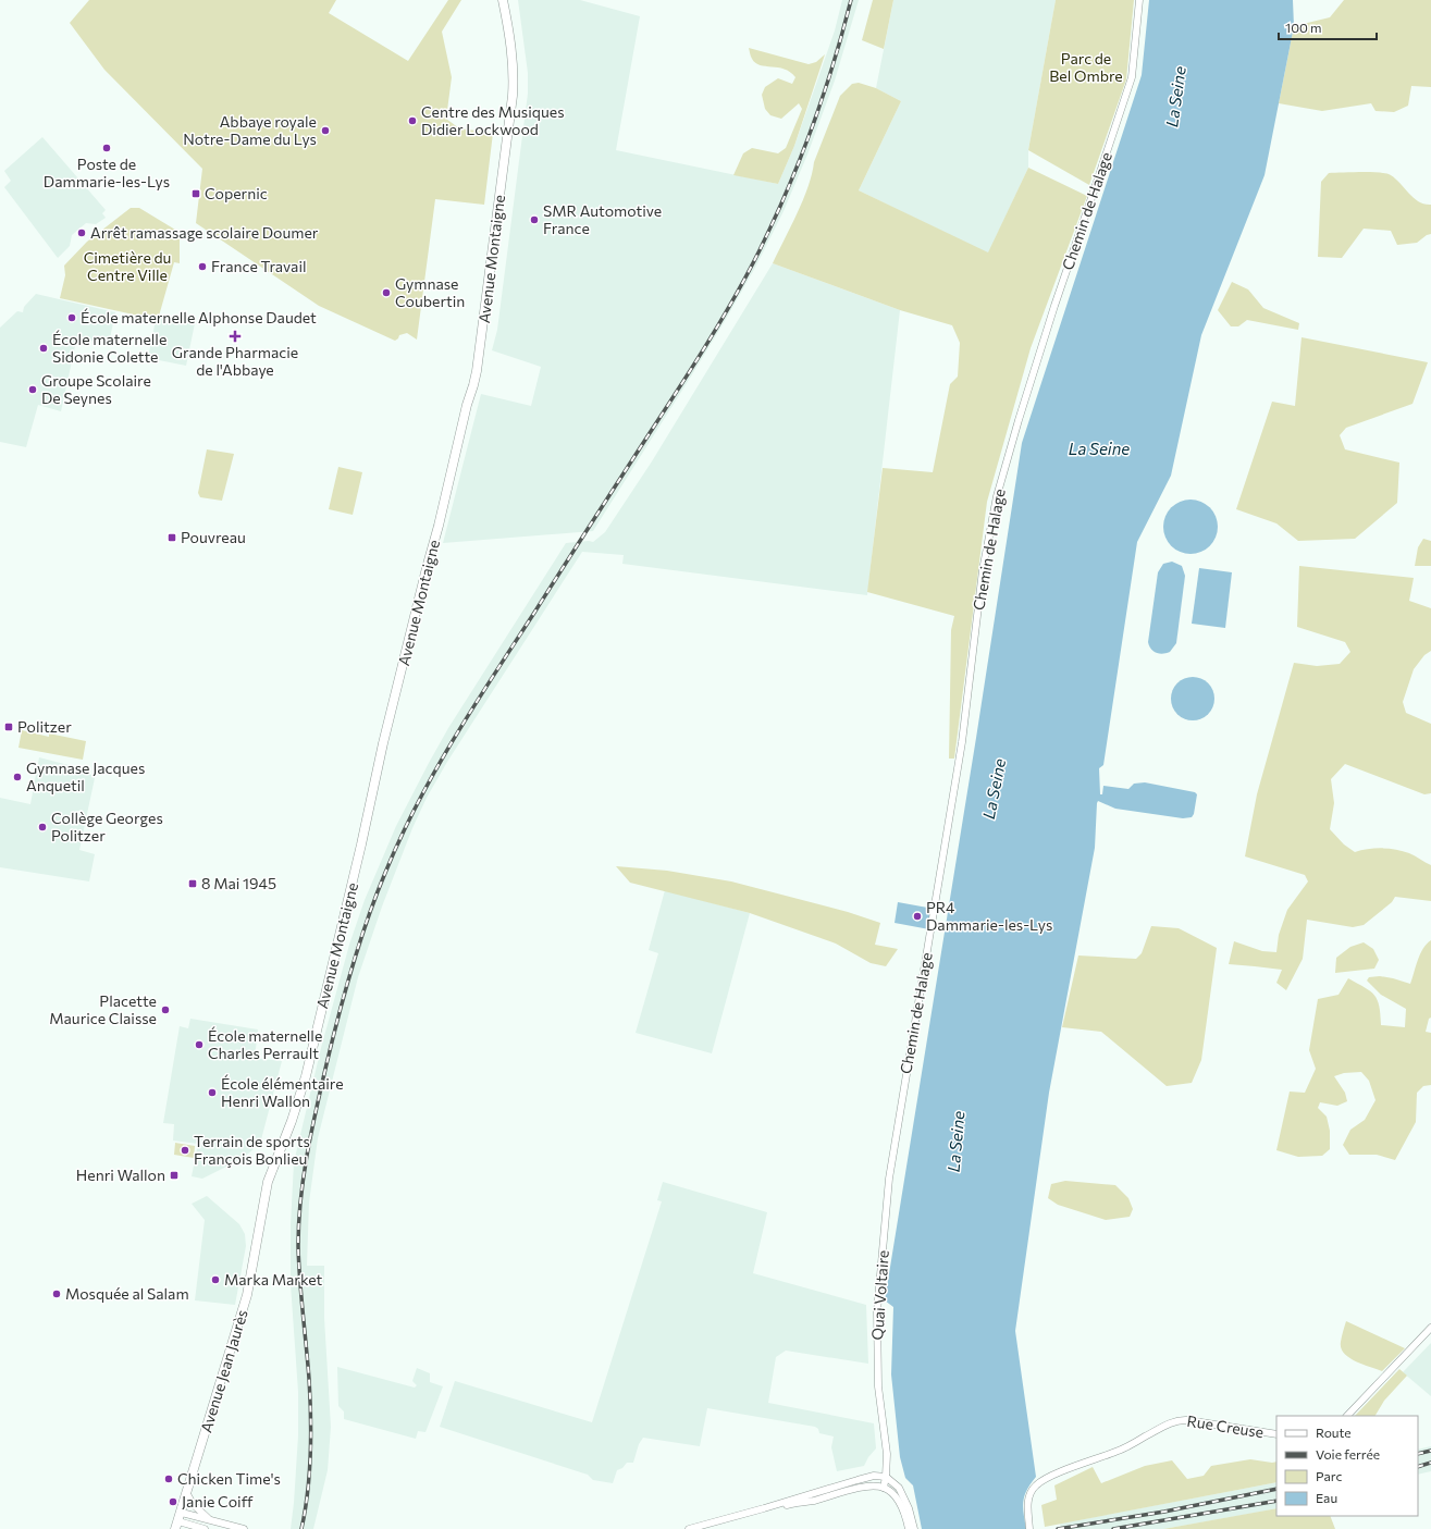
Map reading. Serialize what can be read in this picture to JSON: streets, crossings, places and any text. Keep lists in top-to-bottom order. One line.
{"streets":{"main road":["Avenue Montaigne","Avenue Jean Jaurès"],"street":["Chemin de Halage","Quai Voltaire","Rue Creuse"]},"crossings":[["Chemin de Halage","Quai Voltaire"],["Avenue Montaigne","Avenue Jean Jaurès"]],"water":["La Seine"],"parks":["Parc de Bel Ombre","Cimetière du Centre Ville"],"places":{"other":["Centre des Musiques Didier Lockwood","Abbaye royale Notre-Dame du Lys","Poste de Dammarie-les-Lys","SMR Automotive France","Arrêt ramassage scolaire Doumer","France Travail","Gymnase Coubertin","École maternelle Alphonse Daudet","École maternelle Sidonie Colette","Groupe Scolaire De Seynes","Gymnase Jacques Anquetil","Collège Georges Politzer","PR4 Dammarie-les-Lys","Placette Maurice Claisse","École maternelle Charles Perrault","École élémentaire Henri Wallon","Terrain de sports François Bonlieu","Marka Market","Mosquée al Salam","Chicken Time's","Janie Coiff"],"transit":["Copernic","Pouvreau","Politzer","8 Mai 1945","Henri Wallon"],"health":["Grande Pharmacie de l'Abbaye"]},"legend":["Route","Voie ferrée","Parc","Eau"],"scale_bar":"100 m"}
